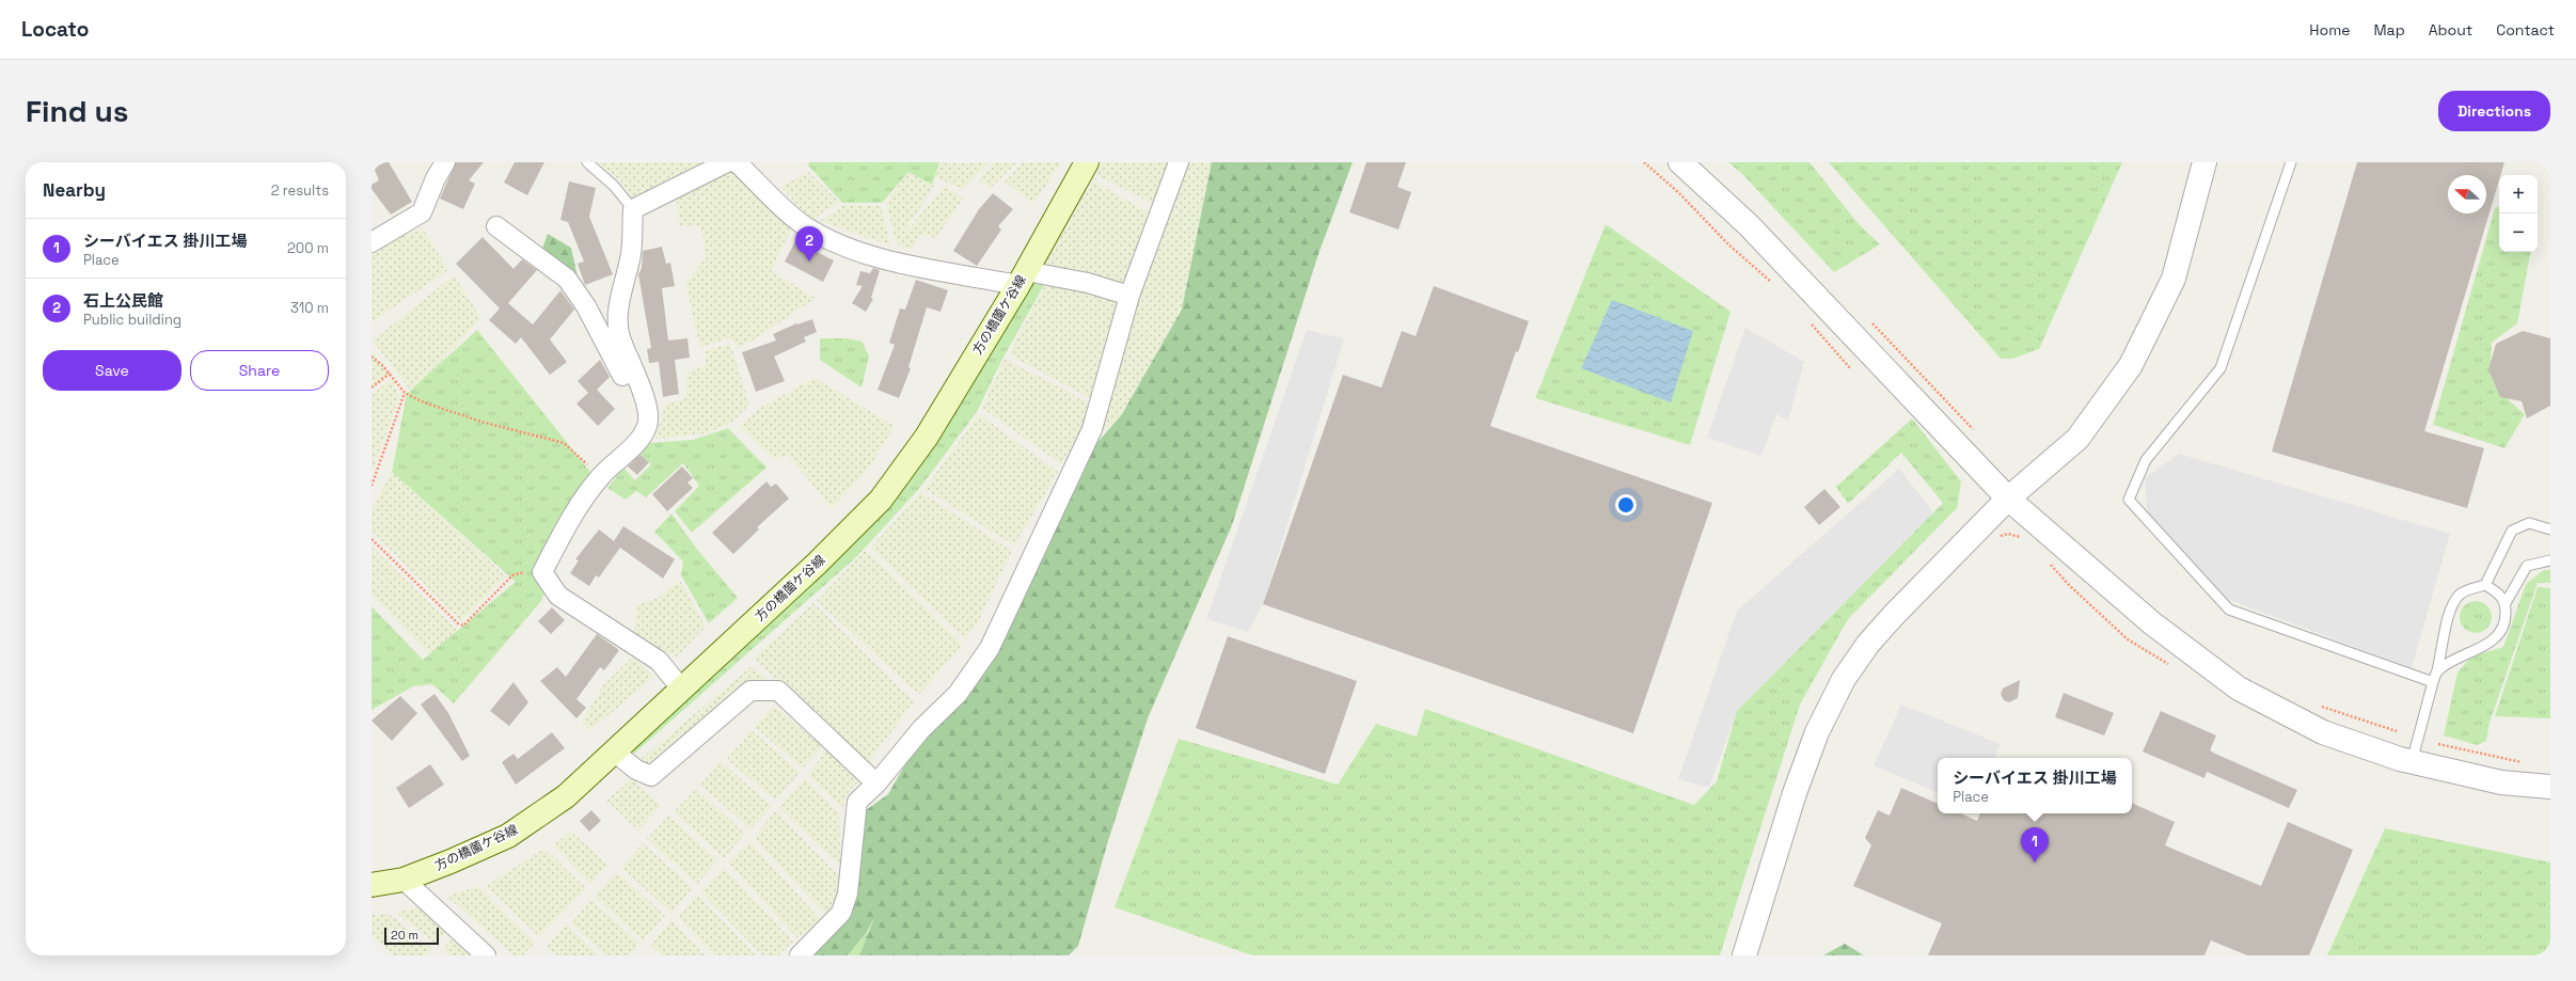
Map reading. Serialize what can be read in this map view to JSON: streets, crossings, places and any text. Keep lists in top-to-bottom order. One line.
{"streets":{"main road":["方の橋薗ケ谷線"]},"scale_bar":"20 m","north":"left","page":{"header":"Locato","nav":["Home","Map","About","Contact"],"buttons":["Directions",["Save","Share"]],"title":"Find us","heading":["Nearby","2 results"],"map_buttons":["+","−"],"list":[{"mark":"1","name":"シーバイエス 掛川工場","note":"Place","value":"200 m"},{"mark":"2","name":"石上公民館","note":"Public building","value":"310 m"}],"pins":["2","1"],"popup":["シーバイエス 掛川工場","Place"],"scale":"20 m"}}
